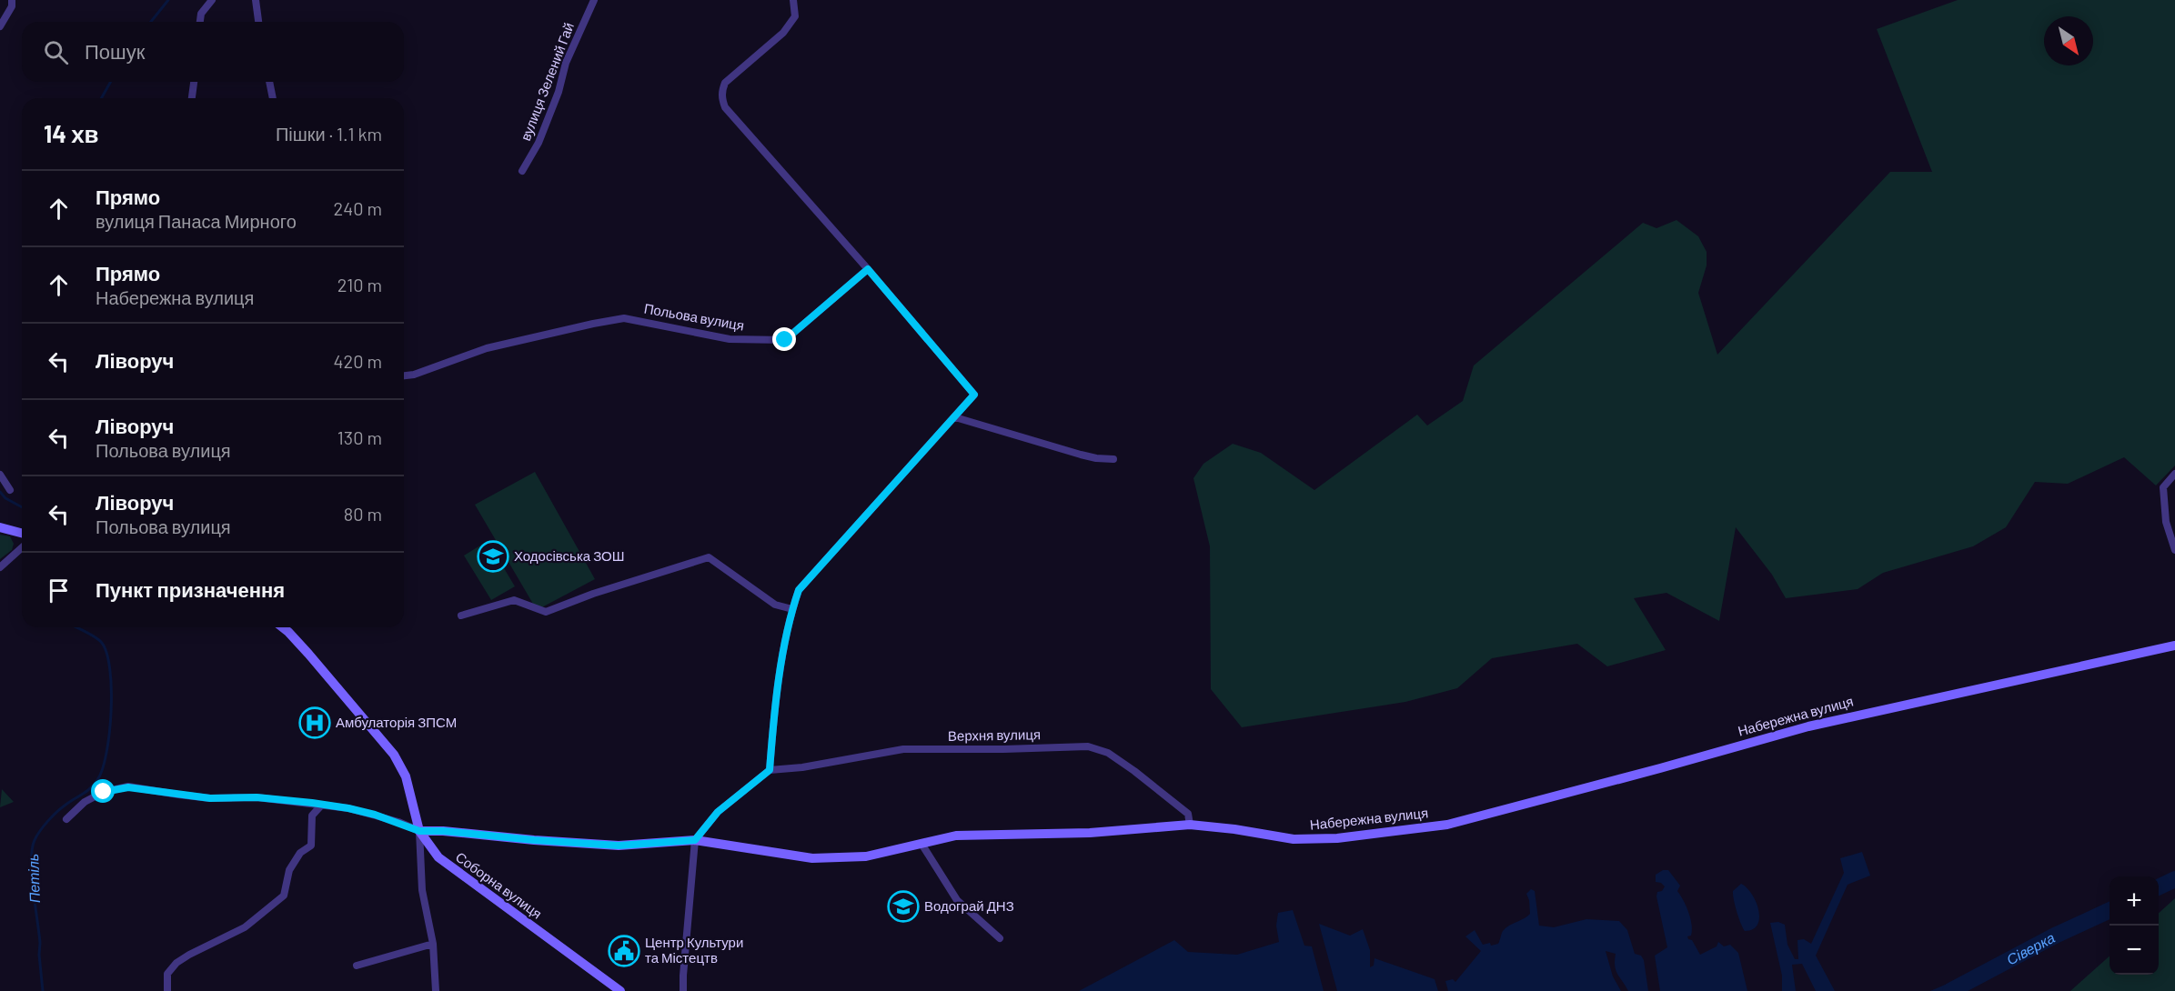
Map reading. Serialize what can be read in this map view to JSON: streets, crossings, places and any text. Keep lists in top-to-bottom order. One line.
{"streets":{"street":["вулиця Зелений Гай","Польова вулиця","Набережна вулиця","Верхня вулиця","Соборна вулиця"]},"crossings":[["Набережна вулиця","Верхня вулиця"],["Набережна вулиця","Соборна вулиця"]],"water":["Петіль","Сіверка"],"places":{"school or university":["Ходосівська ЗОШ","Водограй ДНЗ"],"hospital":["Амбулаторія ЗПСМ"],"public building":["Центр Культури та Містецтв"]},"north":"bottom right","page":{"search":"Пошук","heading":["14 хв","Пішки · 1.1 km"],"list":[["Прямо","вулиця Панаса Мирного","240 m"],["Прямо","Набережна вулиця","210 m"],["Ліворуч","420 m"],["Ліворуч","Польова вулиця","130 m"],["Ліворуч","Польова вулиця","80 m"],"Пункт призначення"],"map_buttons":["+","−"]}}
